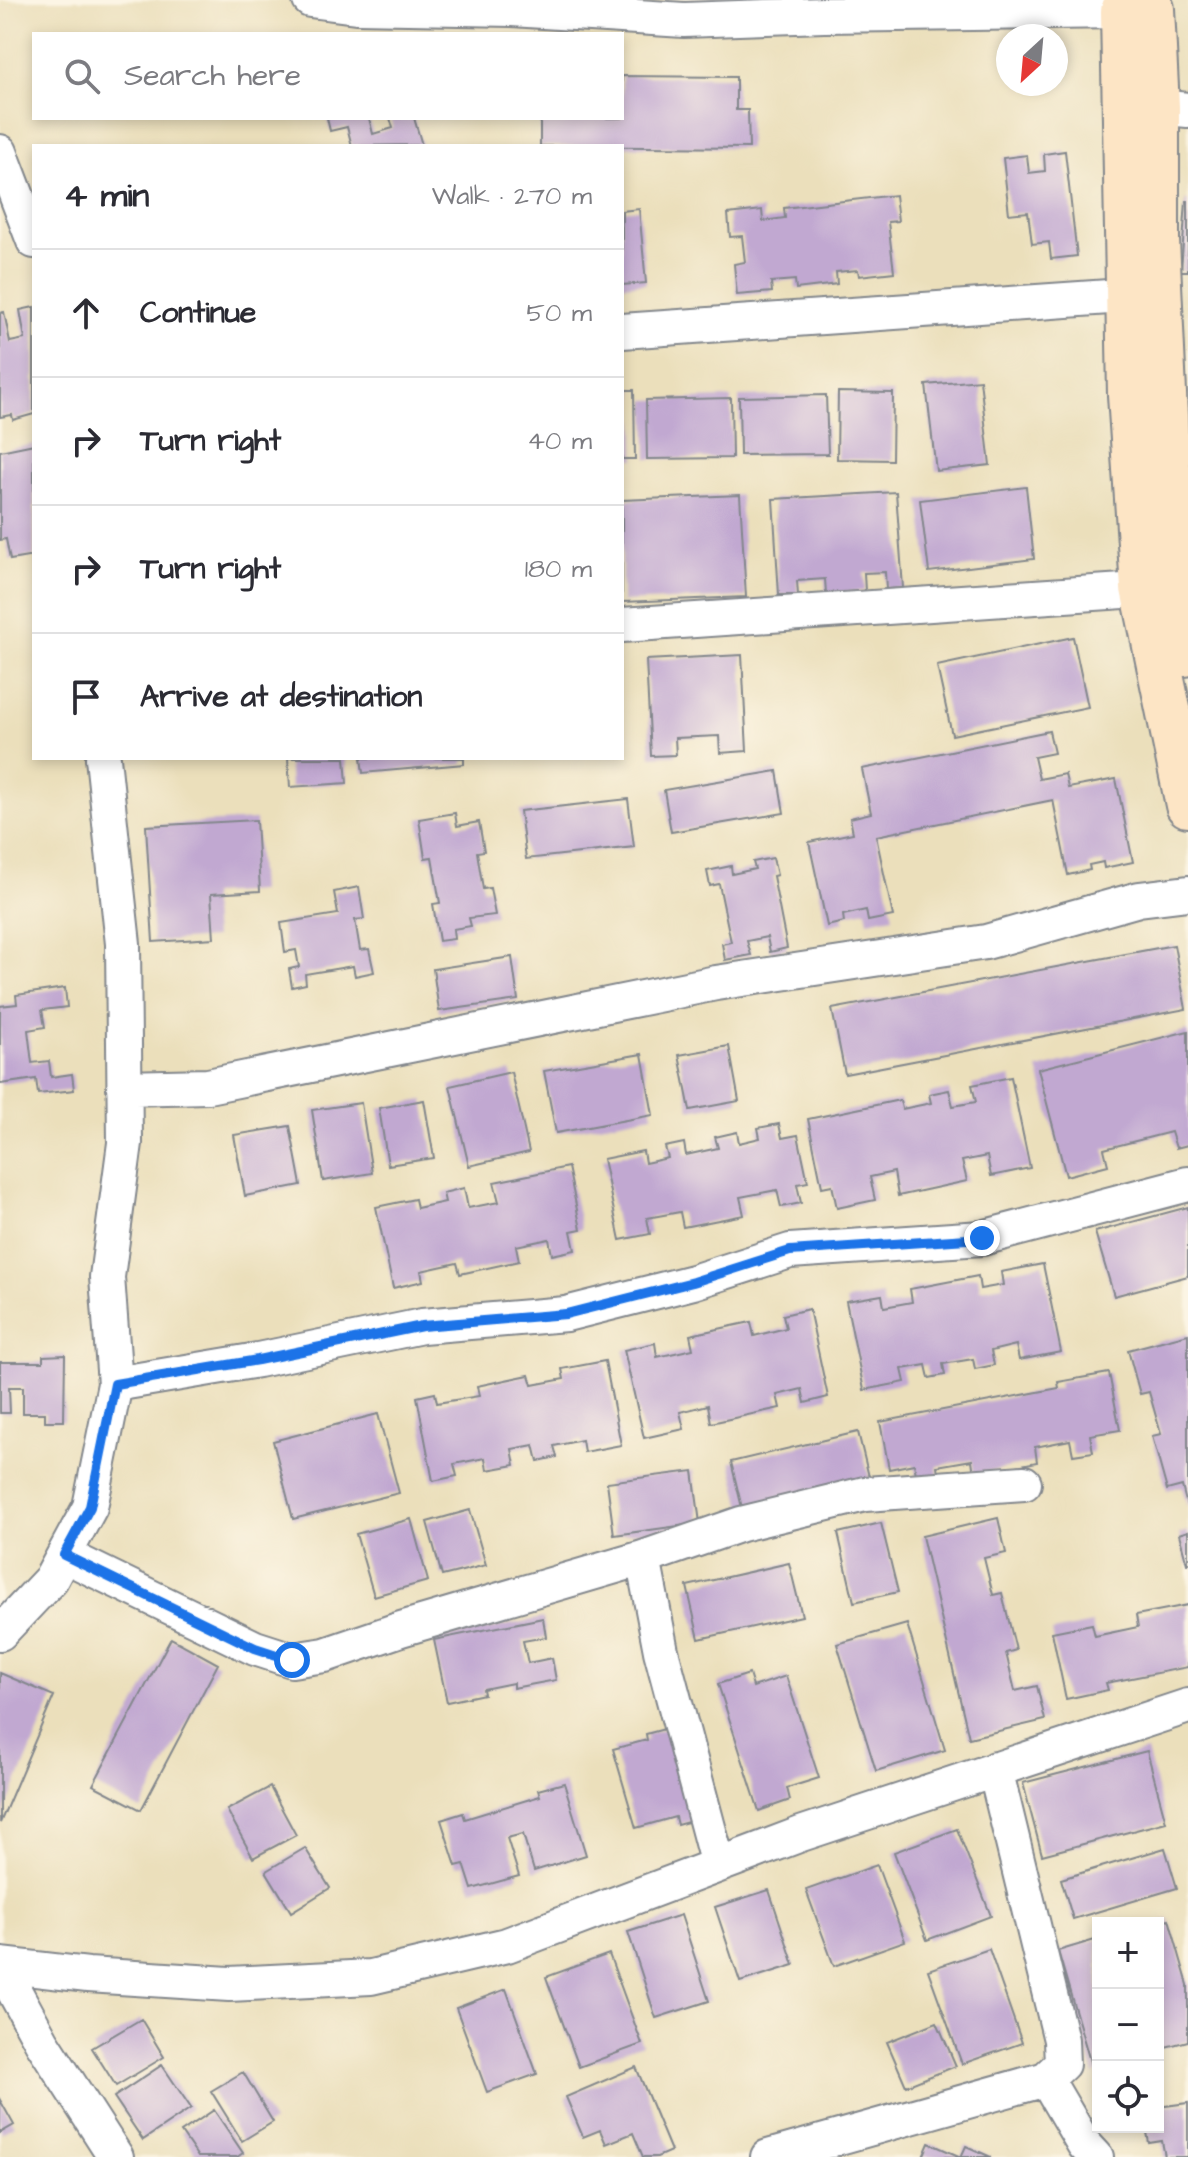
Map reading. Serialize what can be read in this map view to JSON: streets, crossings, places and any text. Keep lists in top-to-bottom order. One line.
{"north":"bottom left","page":{"search":"Search here","heading":["4 min","Walk · 270 m"],"list":[["Continue","50 m"],["Turn right","40 m"],["Turn right","180 m"],"Arrive at destination"],"map_buttons":["+","−"]}}
